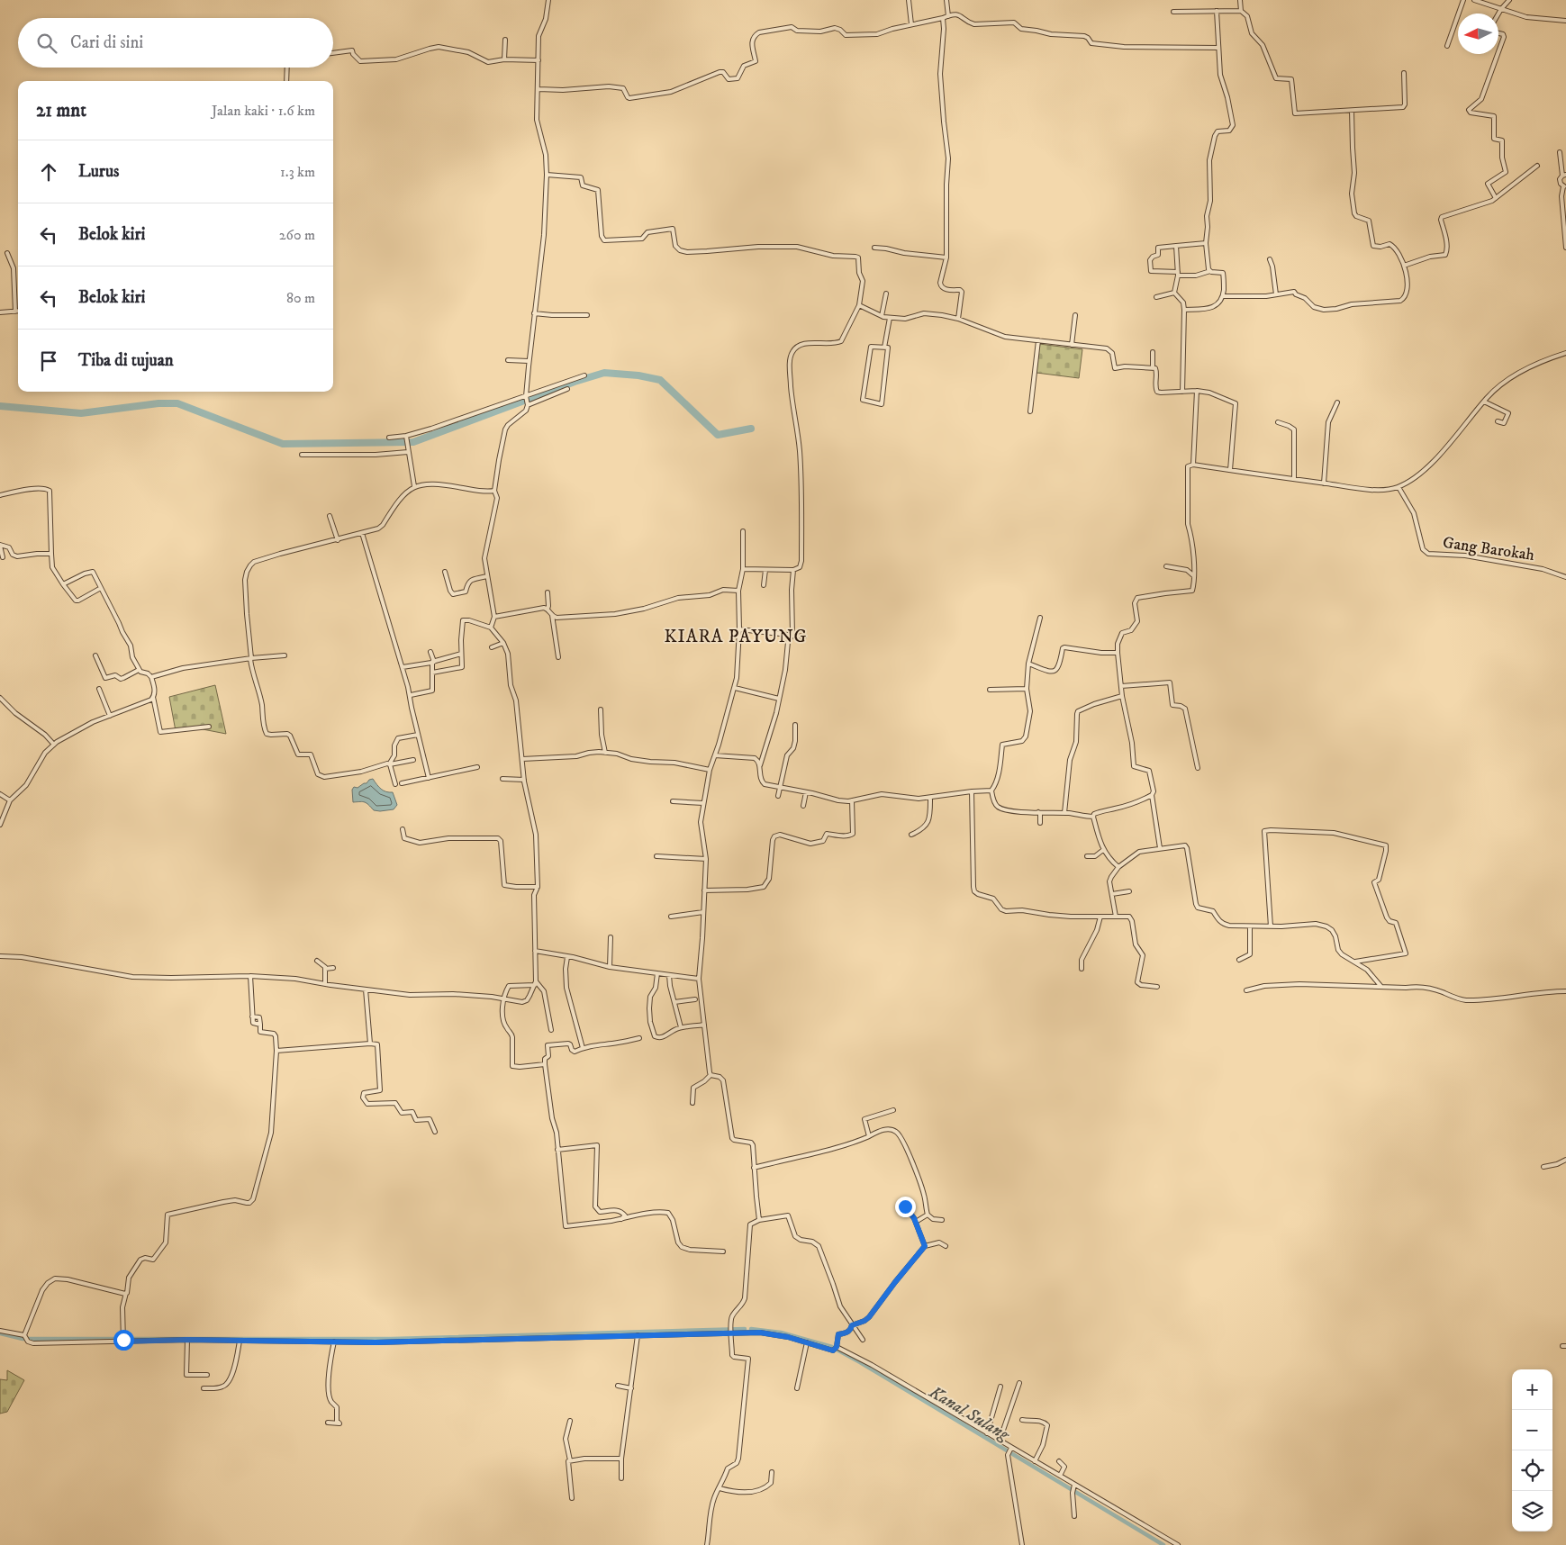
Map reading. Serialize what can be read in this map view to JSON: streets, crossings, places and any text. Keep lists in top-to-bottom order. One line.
{"streets":{"street":["Gang Barokah"]},"districts":["KIARA PAYUNG"],"water":["Kanal Sulang"],"north":"left","page":{"search":"Cari di sini","heading":["21 mnt","Jalan kaki · 1.6 km"],"list":[["Lurus","1.3 km"],["Belok kiri","260 m"],["Belok kiri","80 m"],"Tiba di tujuan"],"map_buttons":["+","−"]}}
